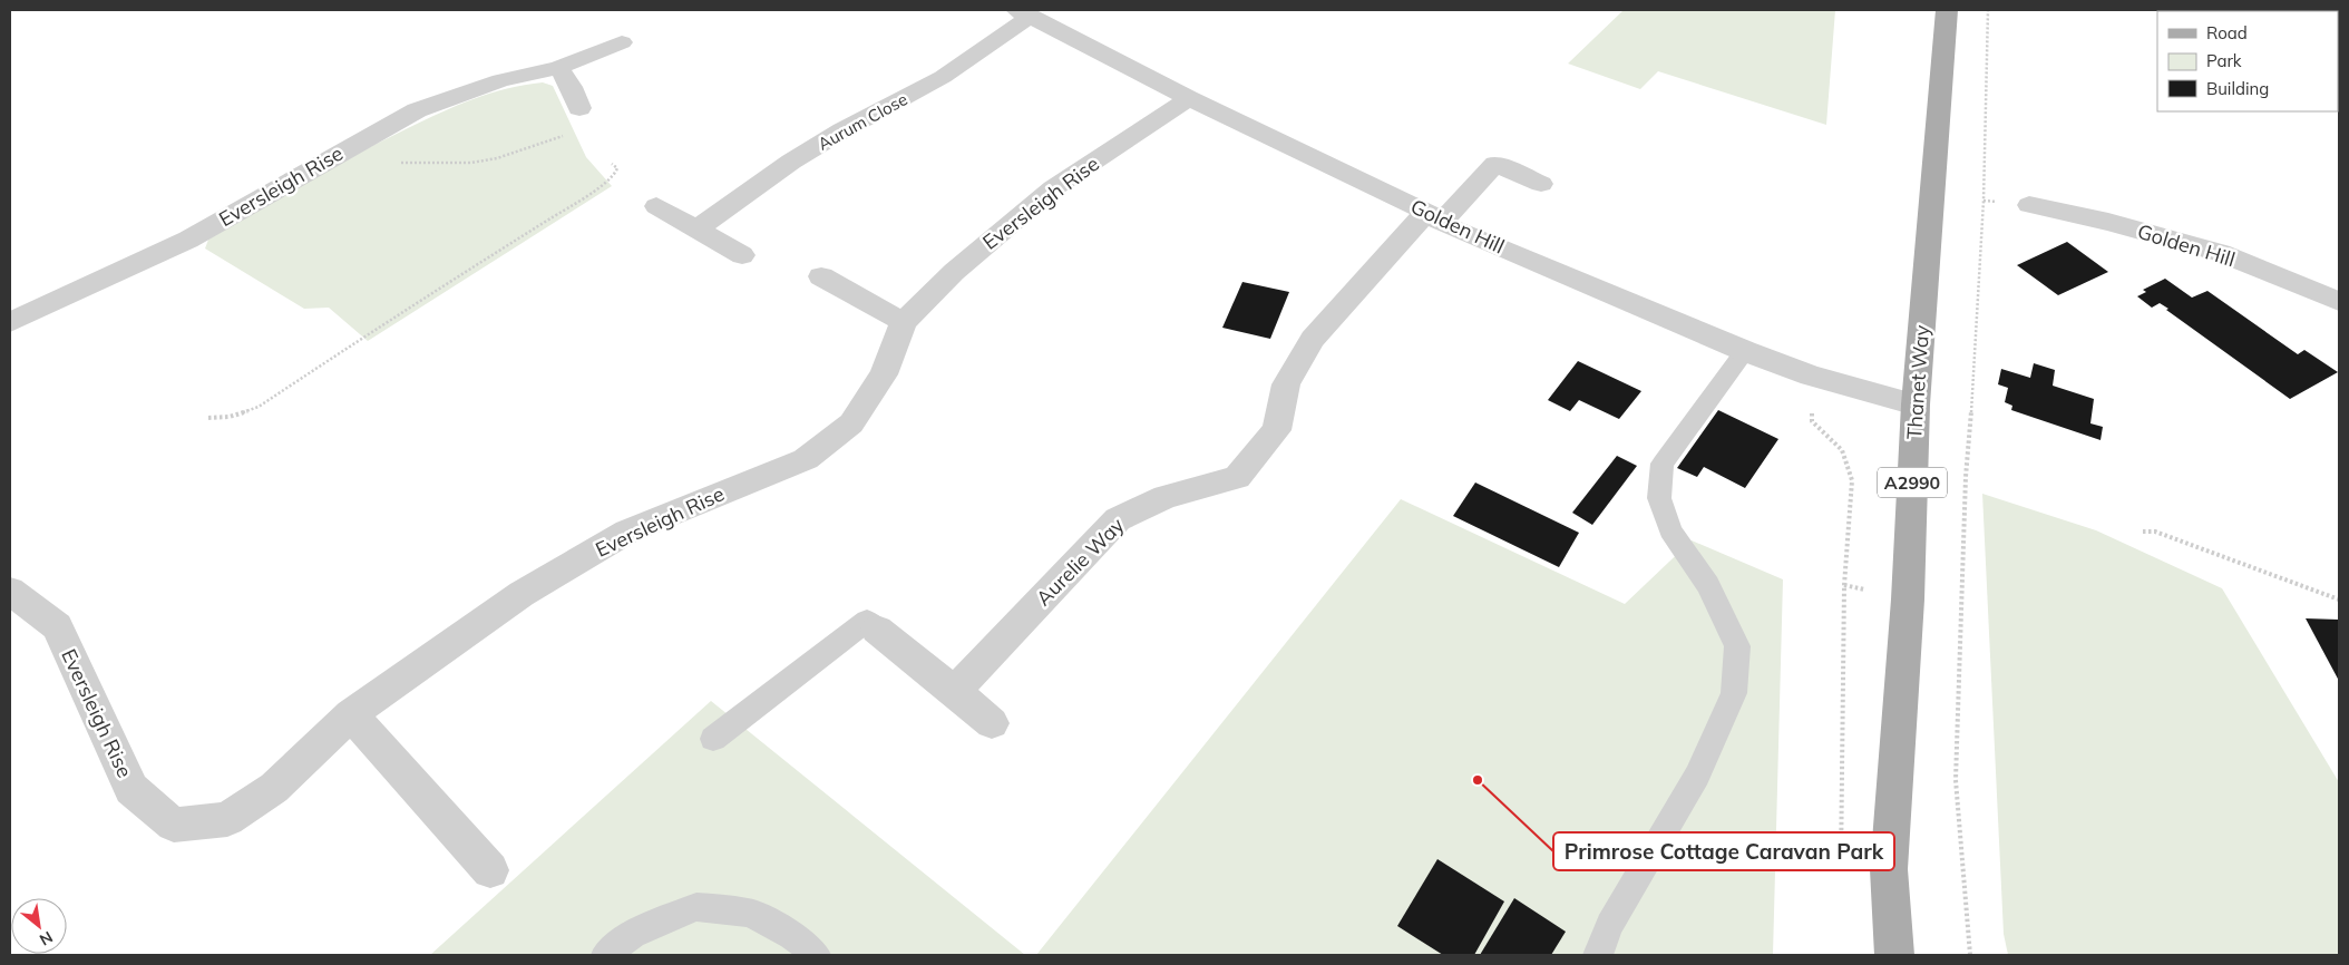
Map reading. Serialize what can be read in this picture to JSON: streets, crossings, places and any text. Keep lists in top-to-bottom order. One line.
{"streets":{"main road":["Thanet Way","A2990"],"street":["Aurum Close","Eversleigh Rise","Golden Hill","Aurelie Way"]},"crossings":[["Aurum Close","Golden Hill"],["Eversleigh Rise","Golden Hill"],["Golden Hill","Thanet Way"],["Golden Hill","Aurelie Way"]],"places":["Primrose Cottage Caravan Park"],"legend":["Road","Park","Building"],"north":"bottom right"}
